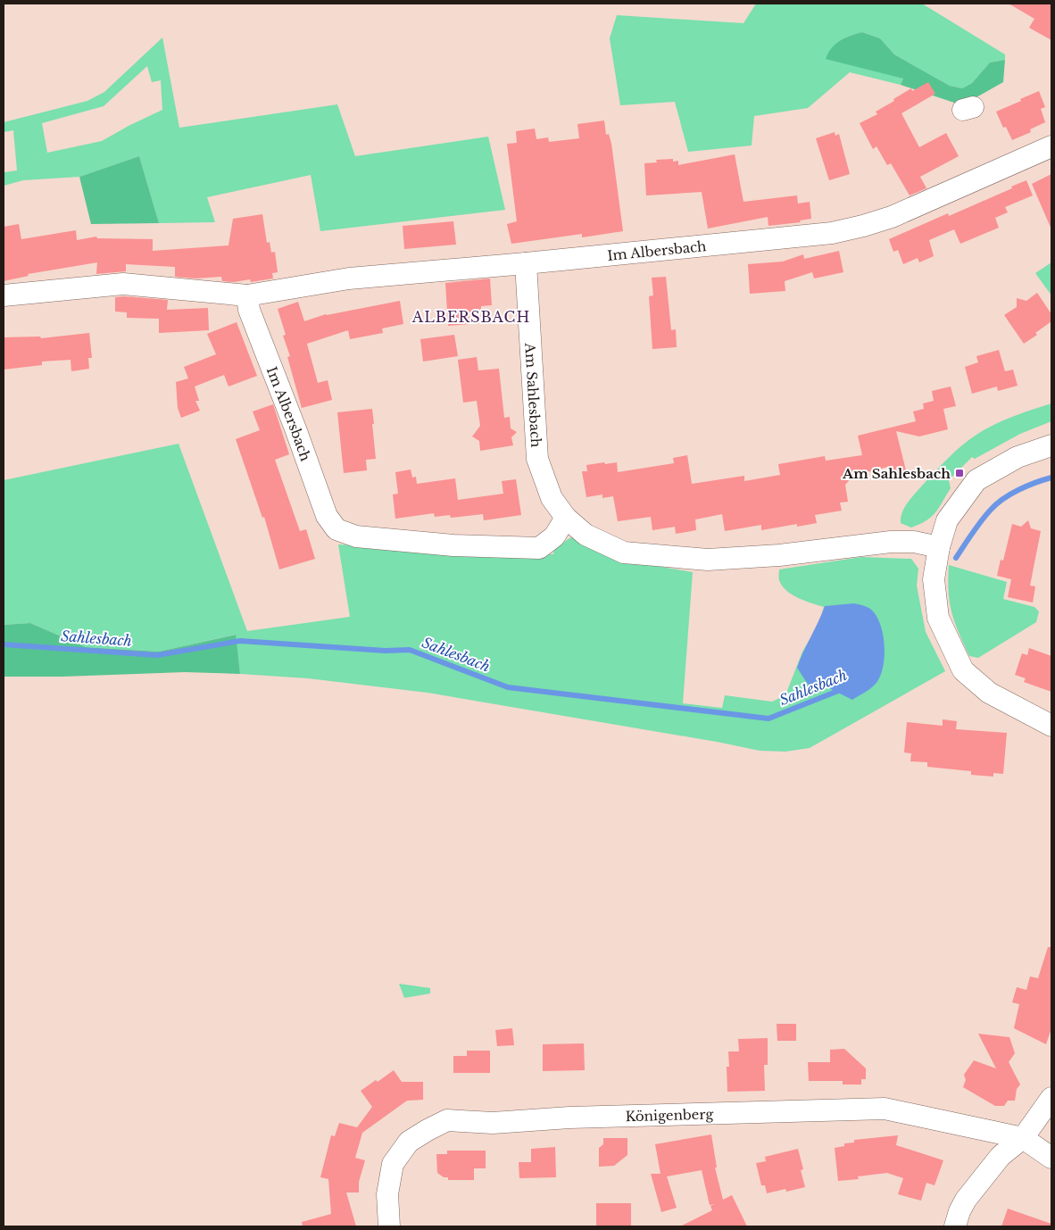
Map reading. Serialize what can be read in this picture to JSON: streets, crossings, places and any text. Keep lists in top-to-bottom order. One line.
{"streets":{"street":["Im Albersbach","Am Sahlesbach","Königenberg"]},"crossings":[["Im Albersbach","Am Sahlesbach"]],"districts":["ALBERSBACH"],"water":["Sahlesbach"],"places":{"transit":["Am Sahlesbach"]}}
